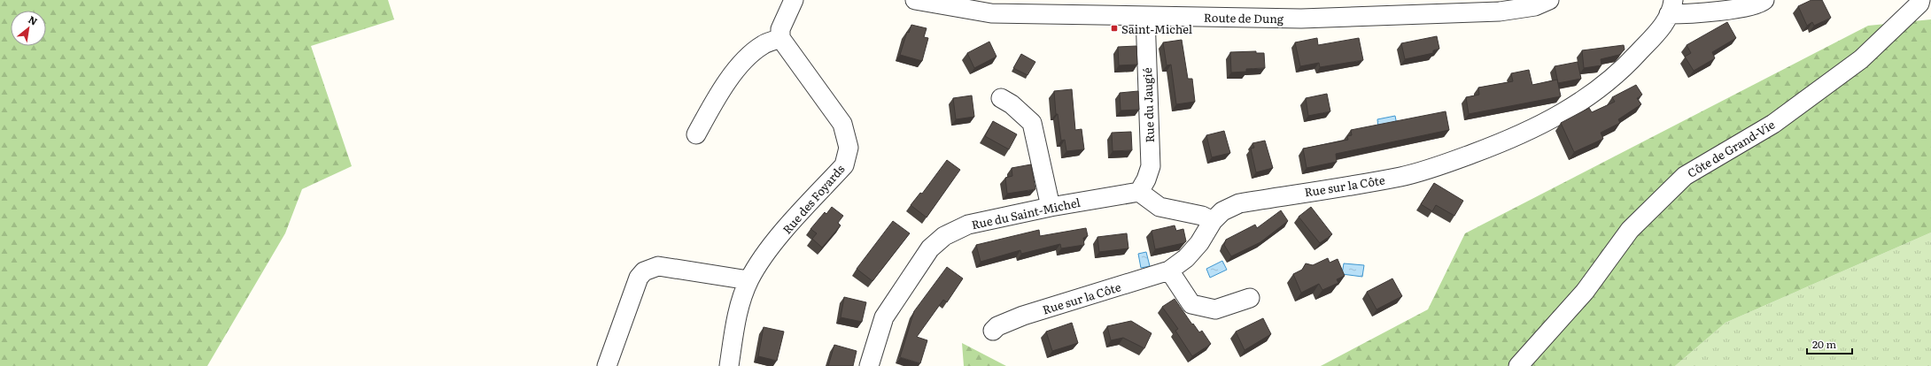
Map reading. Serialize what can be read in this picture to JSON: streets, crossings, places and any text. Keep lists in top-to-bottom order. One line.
{"streets":{"street":["Route de Dung","Rue du Jaugié","Côte de Grand-Vie","Rue sur la Côte","Rue des Foyards","Rue du Saint-Michel"]},"crossings":[["Route de Dung","Rue du Jaugié"],["Rue du Jaugié","Rue du Saint-Michel"]],"places":{"transit":["Saint-Michel"]},"scale_bar":"20 m","north":"top right"}
